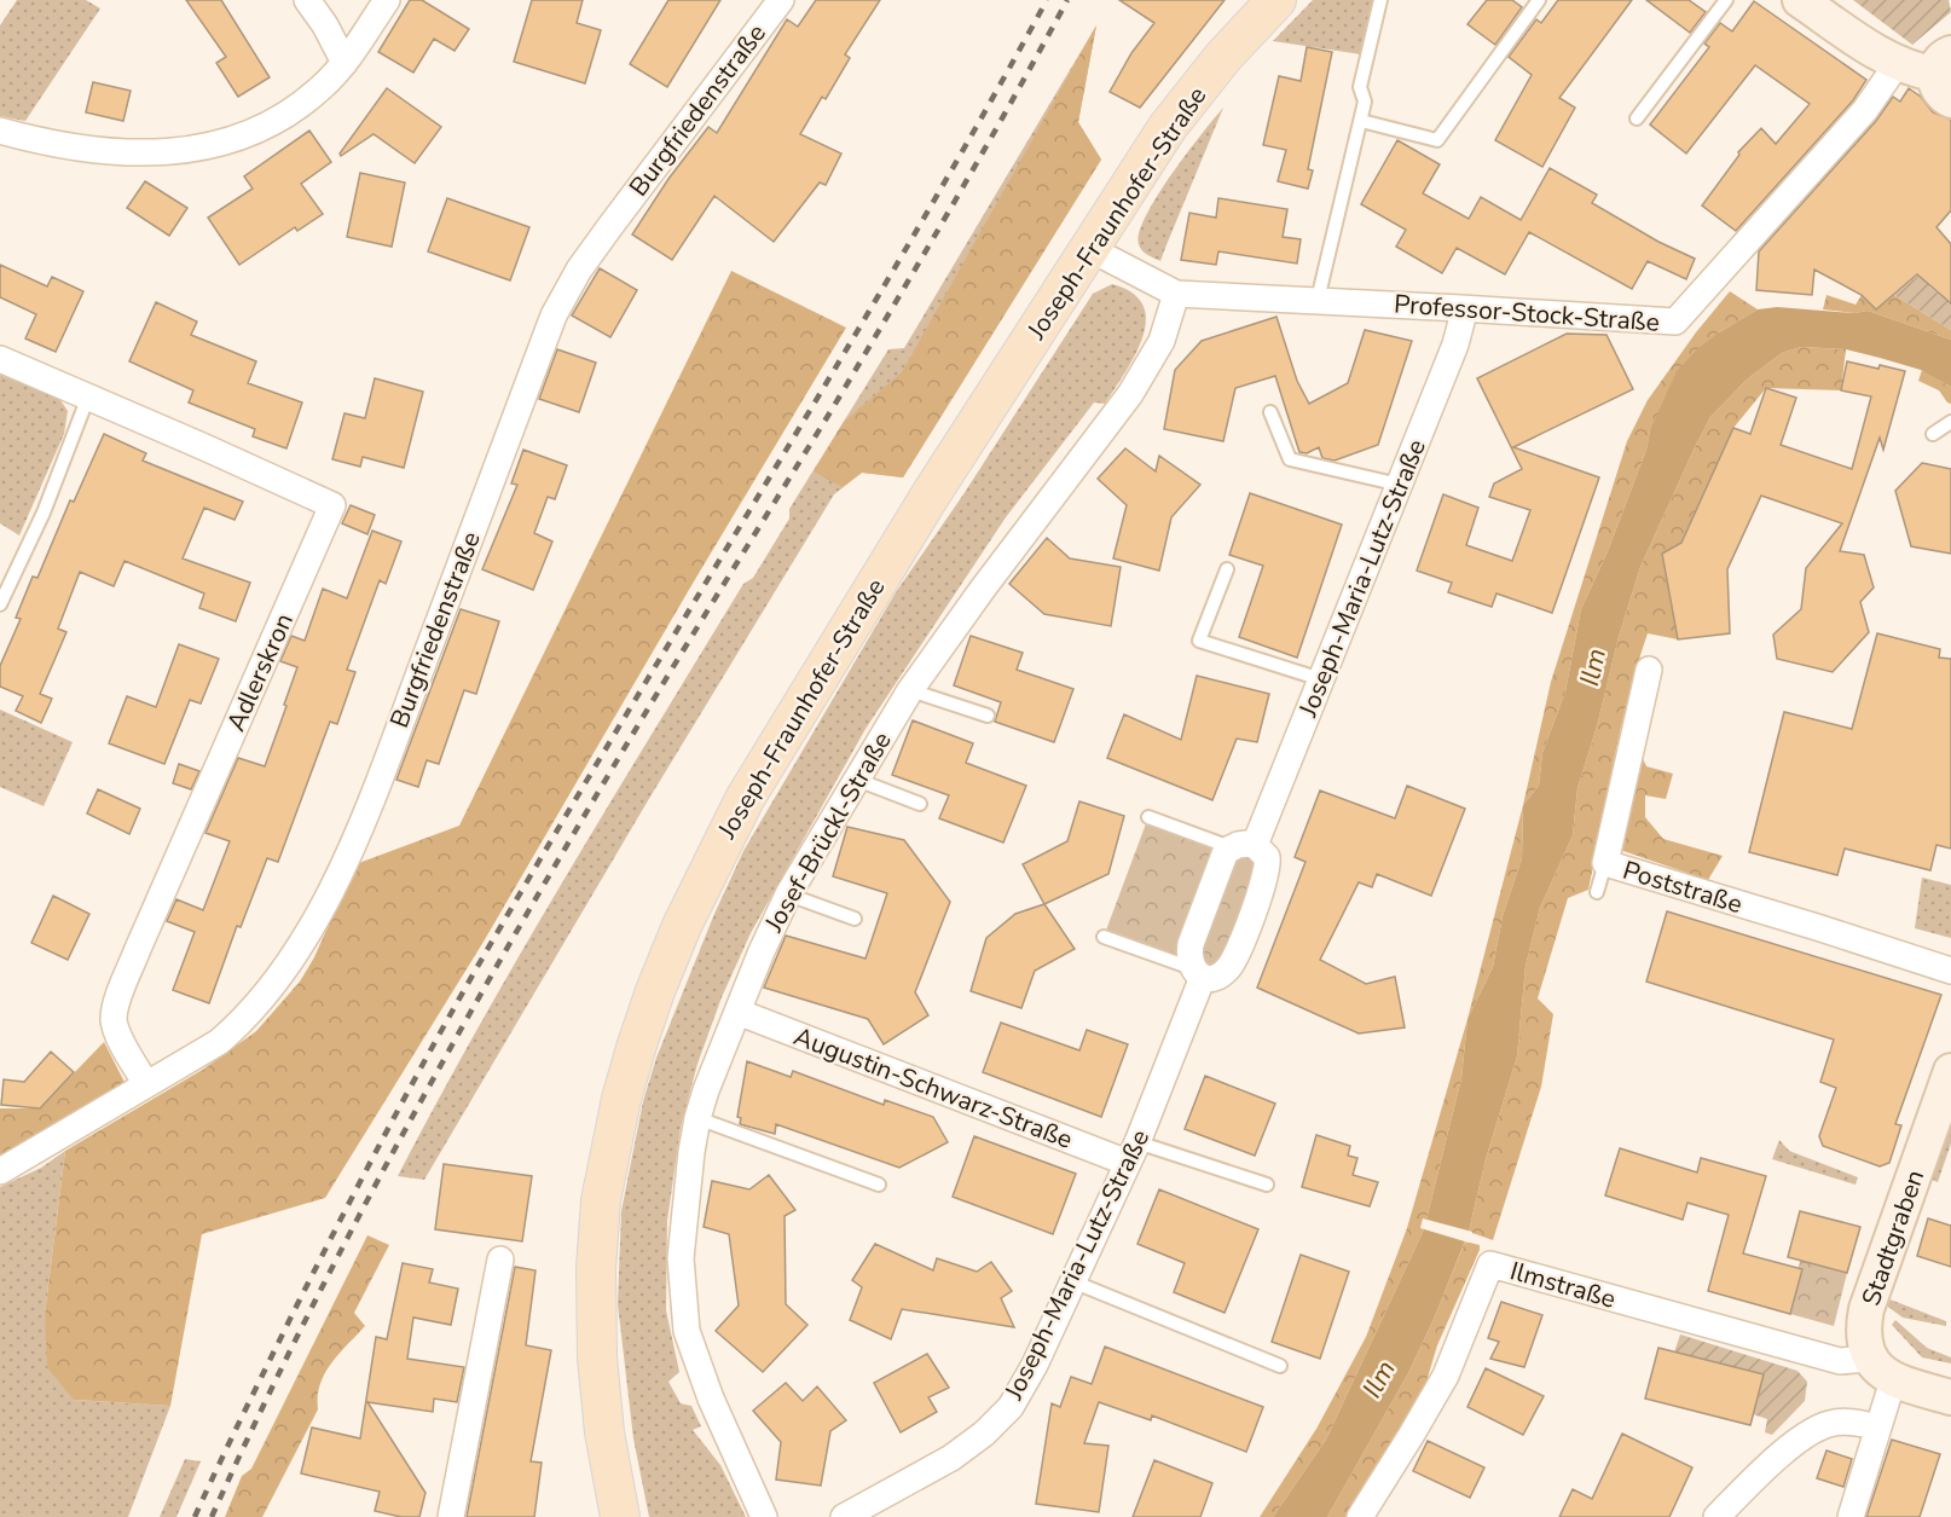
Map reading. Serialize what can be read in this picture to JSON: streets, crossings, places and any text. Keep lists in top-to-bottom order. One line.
{"streets":{"main road":["Joseph-Fraunhofer-Straße"],"street":["Burgfriedenstraße","Professor-Stock-Straße","Joseph-Maria-Lutz-Straße","Adlerskron","Josef-Brückl-Straße","Poststraße","Augustin-Schwarz-Straße","Stadtgraben","Ilmstraße"]},"crossings":[["Burgfriedenstraße","Adlerskron"],["Joseph-Fraunhofer-Straße","Professor-Stock-Straße"],["Professor-Stock-Straße","Joseph-Maria-Lutz-Straße"],["Professor-Stock-Straße","Josef-Brückl-Straße"],["Joseph-Maria-Lutz-Straße","Augustin-Schwarz-Straße"],["Josef-Brückl-Straße","Augustin-Schwarz-Straße"],["Stadtgraben","Ilmstraße"]],"water":["Ilm"]}
